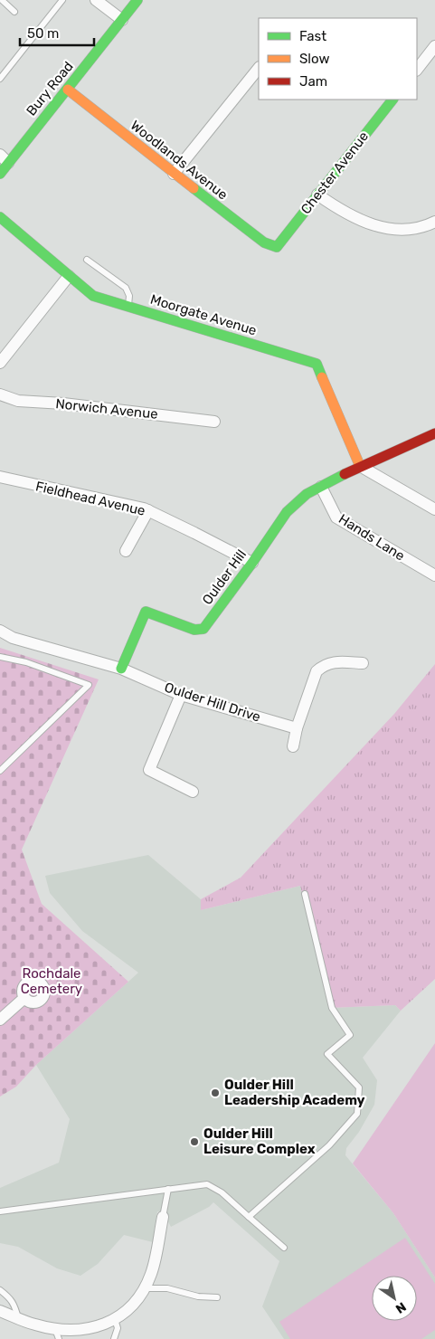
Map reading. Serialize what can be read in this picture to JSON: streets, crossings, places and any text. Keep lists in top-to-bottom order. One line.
{"streets":{"street":["Bury Road","Woodlands Avenue","Chester Avenue","Moorgate Avenue","Norwich Avenue","Fieldhead Avenue","Hands Lane","Oulder Hill","Oulder Hill Drive"]},"crossings":[["Bury Road","Woodlands Avenue"],["Woodlands Avenue","Chester Avenue"],["Moorgate Avenue","Oulder Hill"],["Fieldhead Avenue","Oulder Hill"],["Hands Lane","Oulder Hill"],["Oulder Hill","Oulder Hill Drive"]],"parks":["Rochdale Cemetery"],"places":["Oulder Hill Leadership Academy","Oulder Hill Leisure Complex"],"legend":["Fast","Slow","Jam"],"scale_bar":"50 m","north":"bottom right"}
